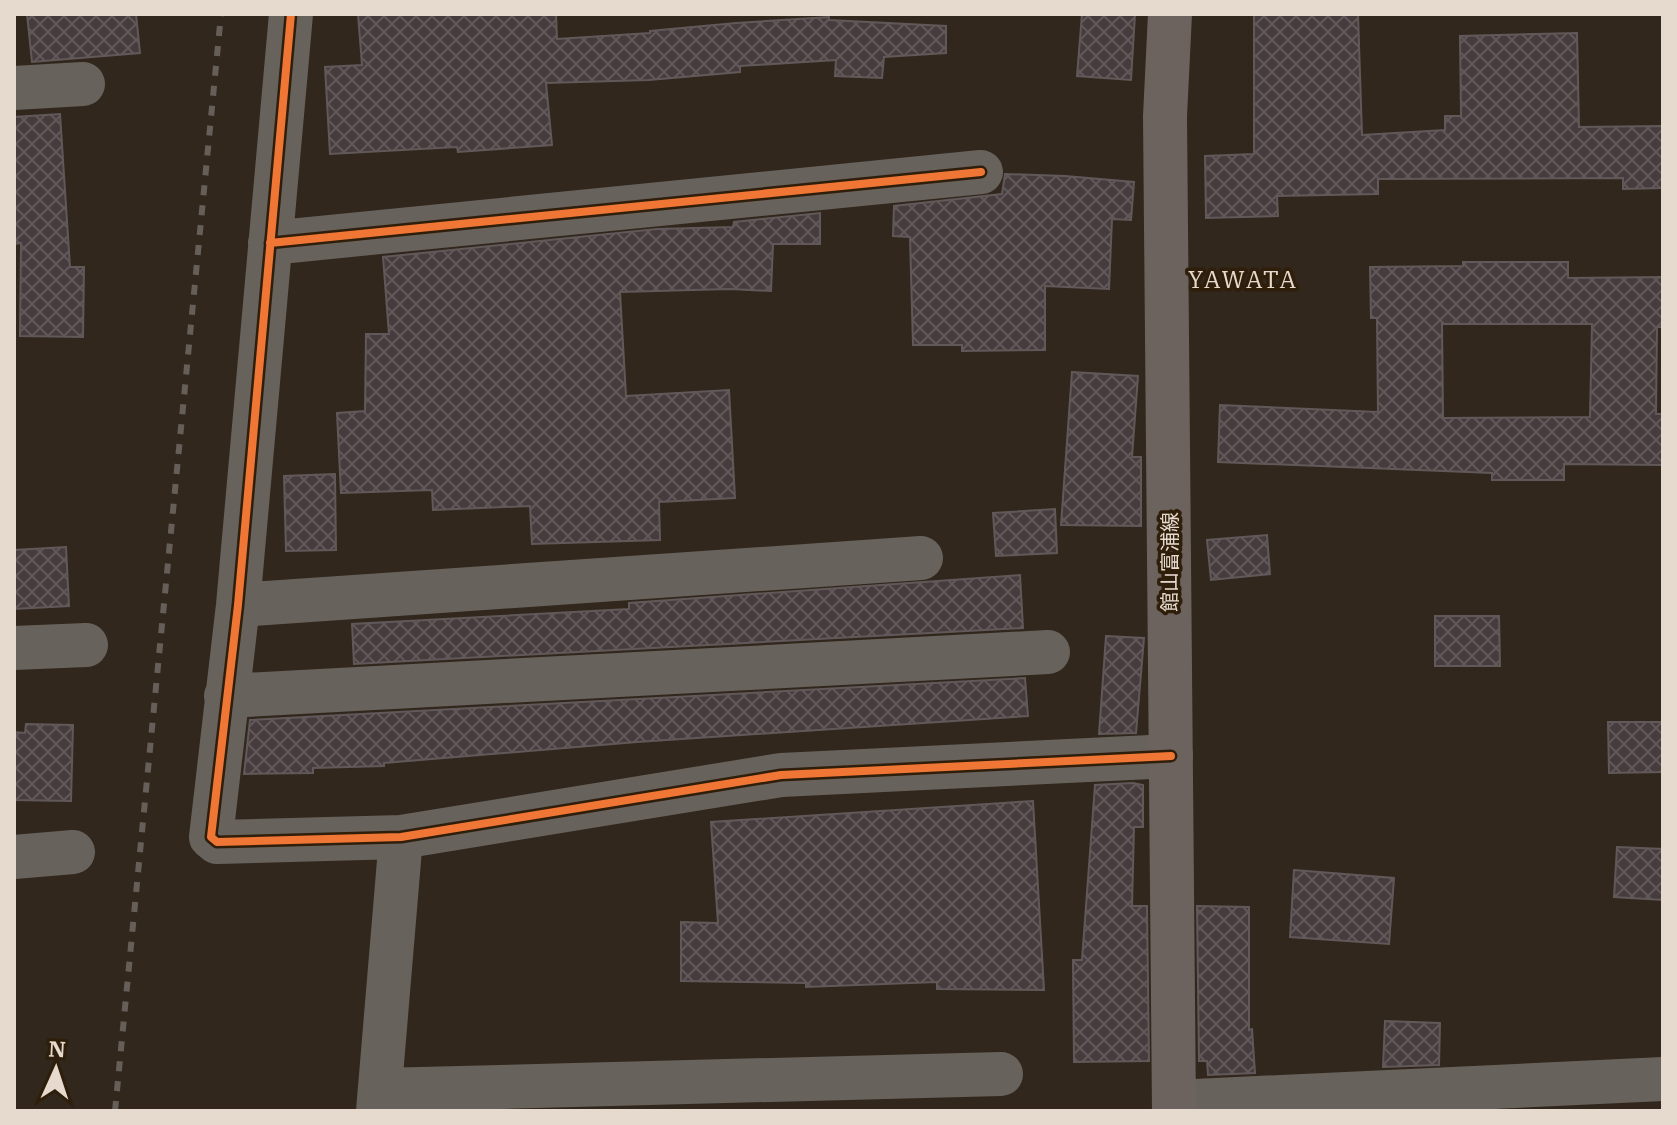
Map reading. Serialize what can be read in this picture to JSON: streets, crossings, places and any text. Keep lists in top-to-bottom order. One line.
{"streets":{"main road":["館山富浦線"]},"districts":["YAWATA"],"north":"top"}
